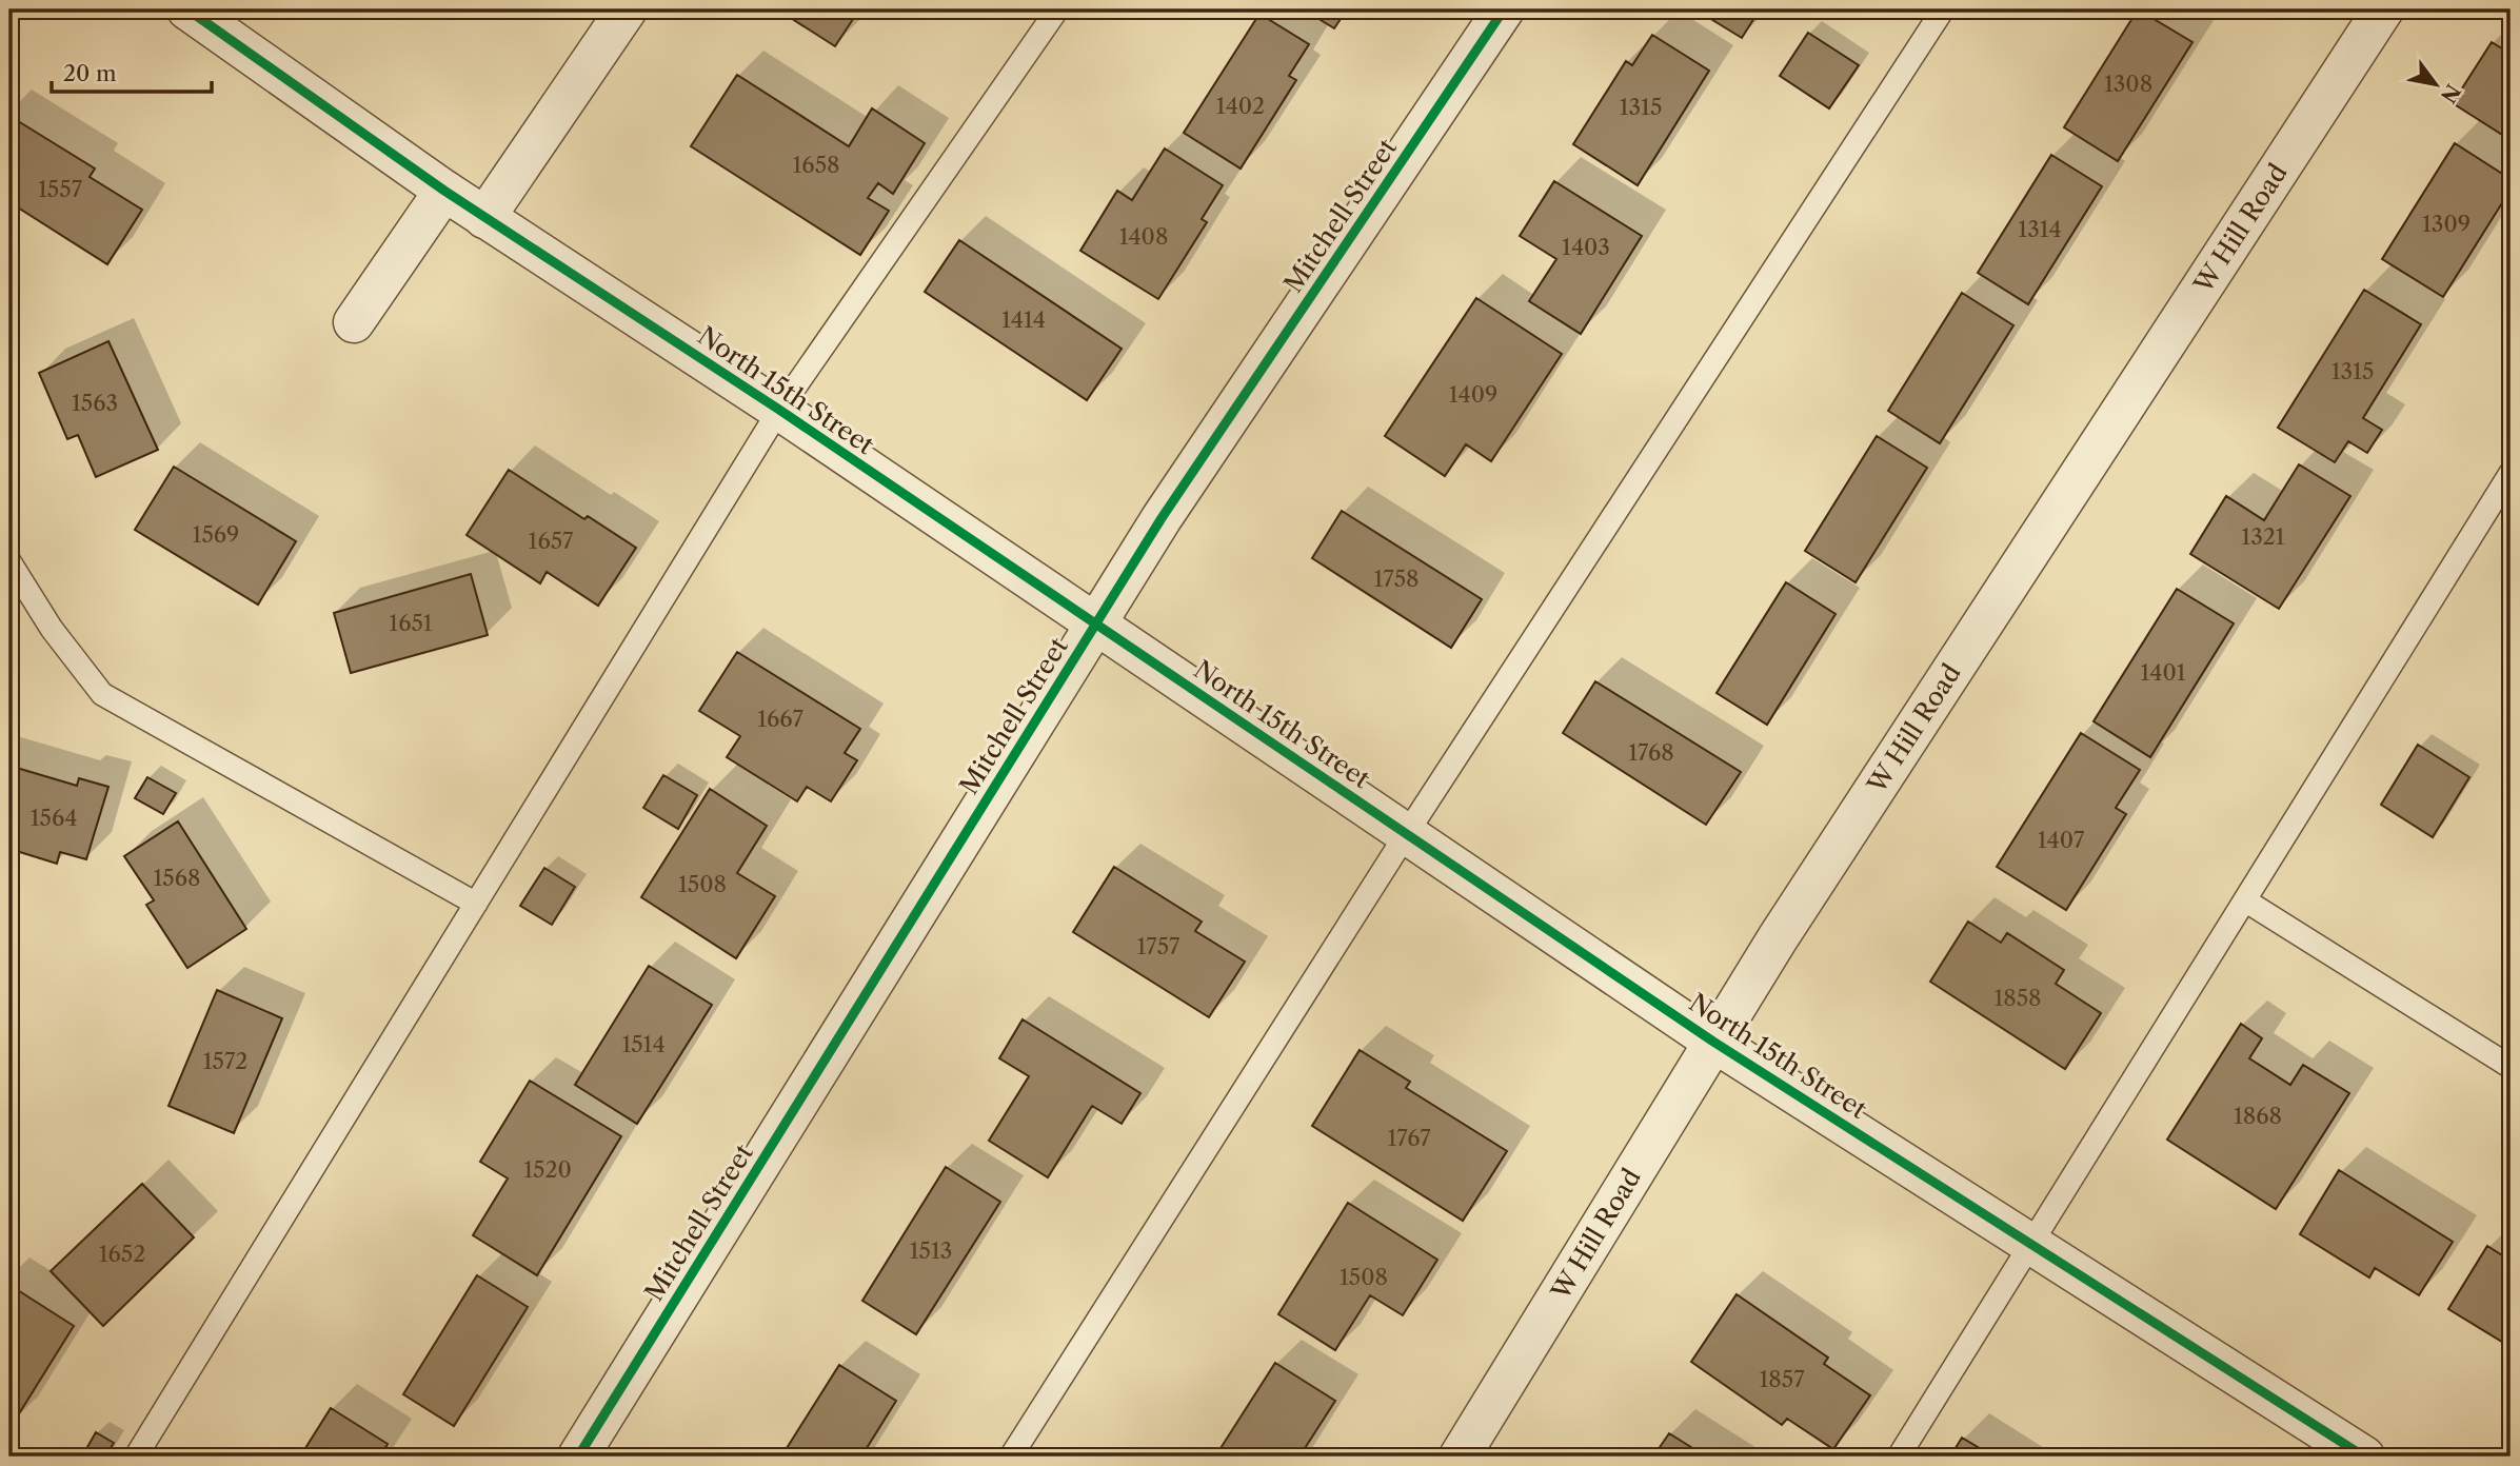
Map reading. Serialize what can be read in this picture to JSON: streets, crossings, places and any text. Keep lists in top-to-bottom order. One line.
{"streets":{"street":["Mitchell Street","W Hill Road","North 15th Street"]},"crossings":[["Mitchell Street","North 15th Street"],["W Hill Road","North 15th Street"]],"house_numbers":["1308","1402","1315","1658","1557","1309","1314","1408","1403","1414","1315","1409","1563","1569","1321","1657","1758","1651","1401","1667","1768","1564","1407","1568","1508","1757","1858","1514","1572","1868","1767","1520","1513","1652","1508","1857"],"scale_bar":"20 m","north":"bottom right"}
